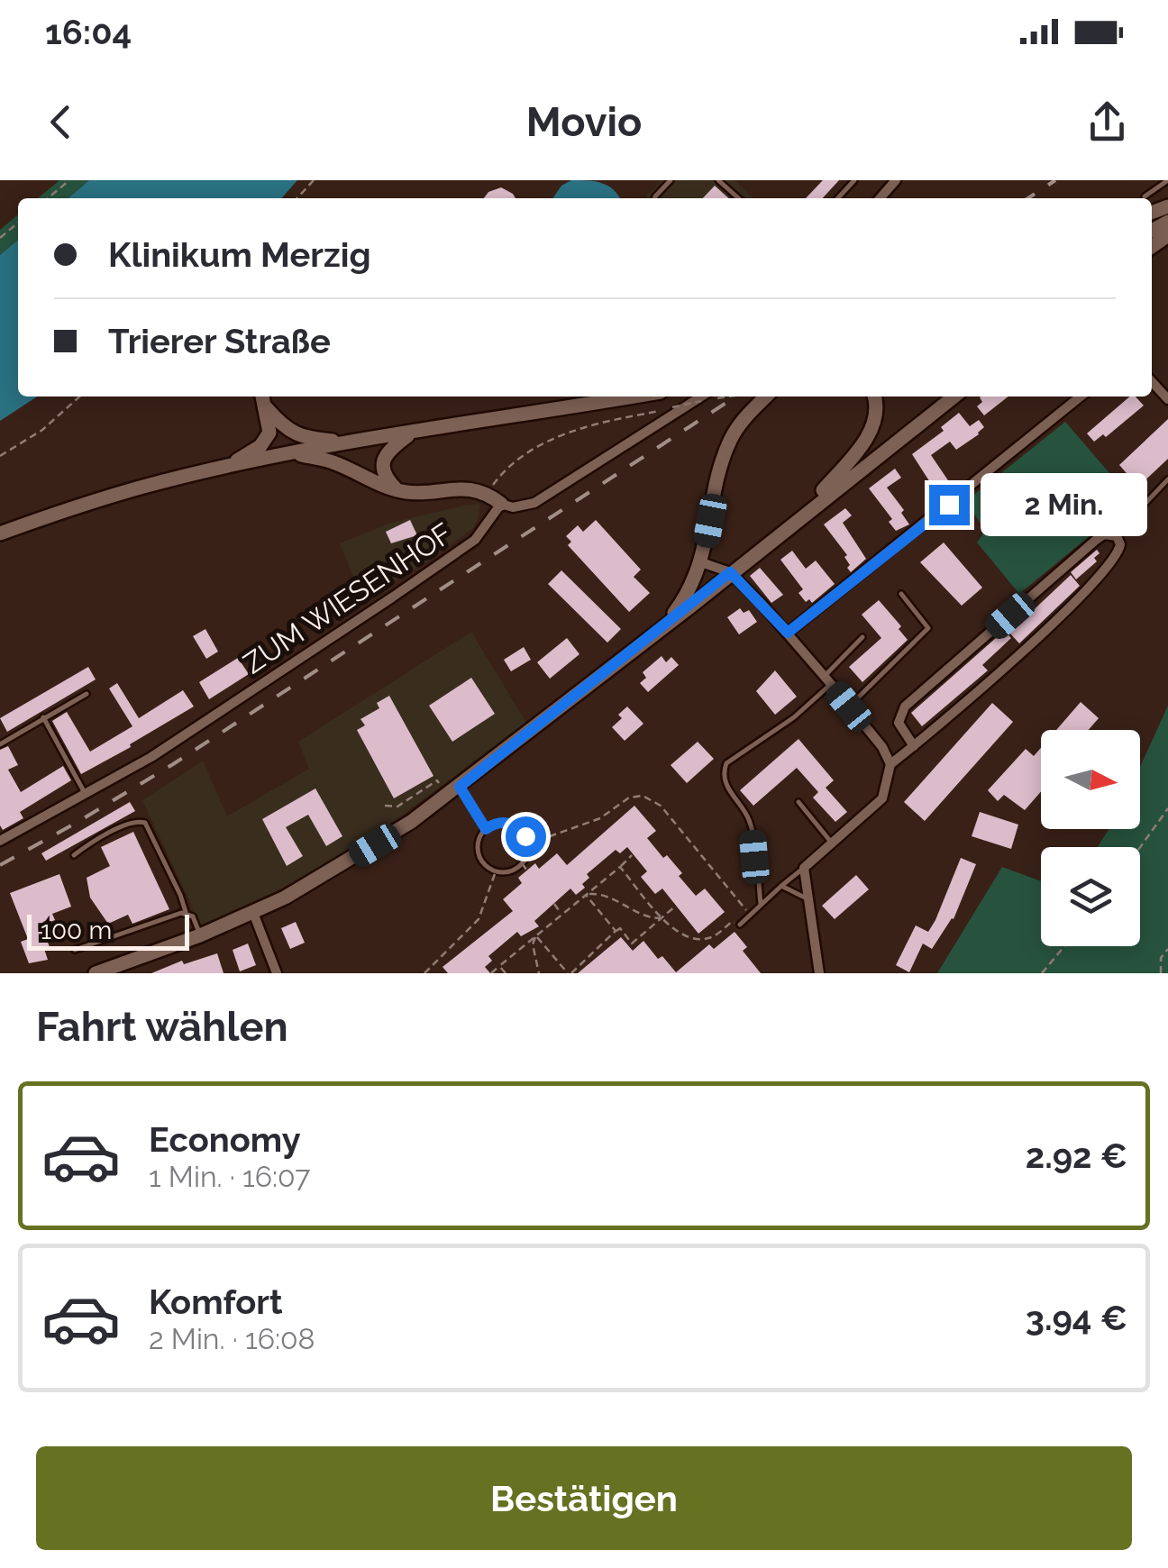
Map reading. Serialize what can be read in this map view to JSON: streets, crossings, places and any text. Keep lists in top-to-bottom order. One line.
{"streets":{"street":["ZUM WIESENHOF"]},"scale_bar":"100 m","north":"right","page":{"status":"16:04","header":"Movio","banner":["Klinikum Merzig","Trierer Straße"],"bubble":"2 Min.","scale":"100 m","heading":"Fahrt wählen","list":[{"name":"Economy","note":"1 Min. · 16:07","value":"2.92 €"},{"name":"Komfort","note":"2 Min. · 16:08","value":"3.94 €"}],"buttons":"Bestätigen"}}
